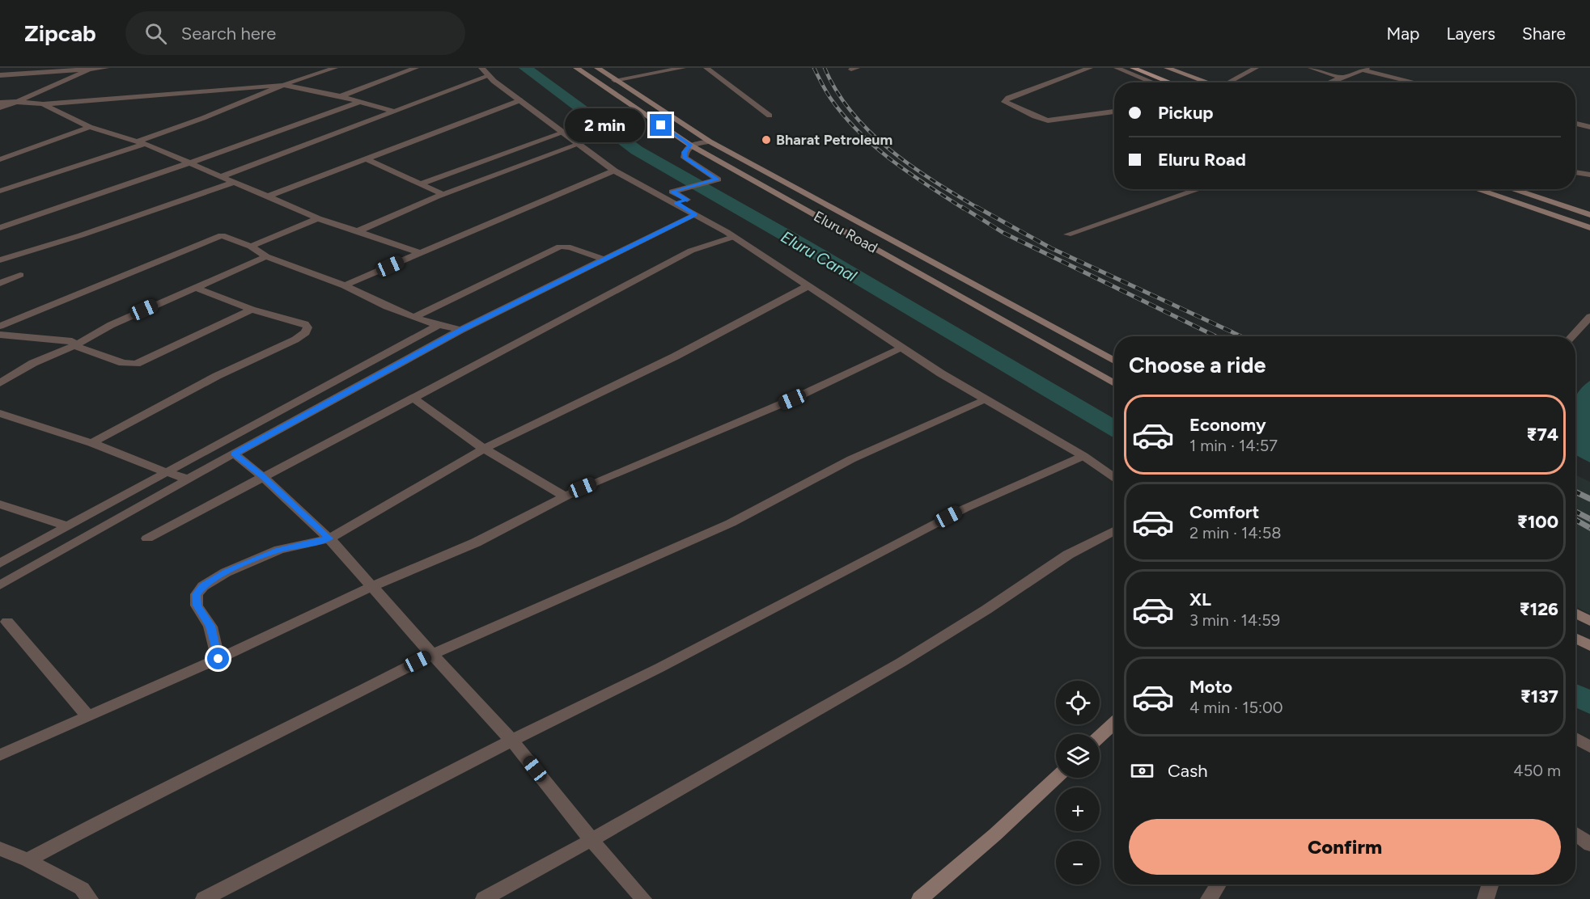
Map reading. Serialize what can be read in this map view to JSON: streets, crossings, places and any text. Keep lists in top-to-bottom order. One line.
{"streets":{"main road":["Eluru Road"]},"water":["Eluru Canal"],"places":["Bharat Petroleum"],"page":{"header":"Zipcab","search":"Search here","nav":["Map","Layers","Share"],"banner":["Pickup","Eluru Road"],"bubble":"2 min","heading":"Choose a ride","list":[{"name":"Economy","note":"1 min · 14:57","value":"₹74"},{"name":"Comfort","note":"2 min · 14:58","value":"₹100"},{"name":"XL","note":"3 min · 14:59","value":"₹126"},{"name":"Moto","note":"4 min · 15:00","value":"₹137"}],"map_buttons":["+","−"],"pay":["Cash","450 m"],"buttons":"Confirm"}}
